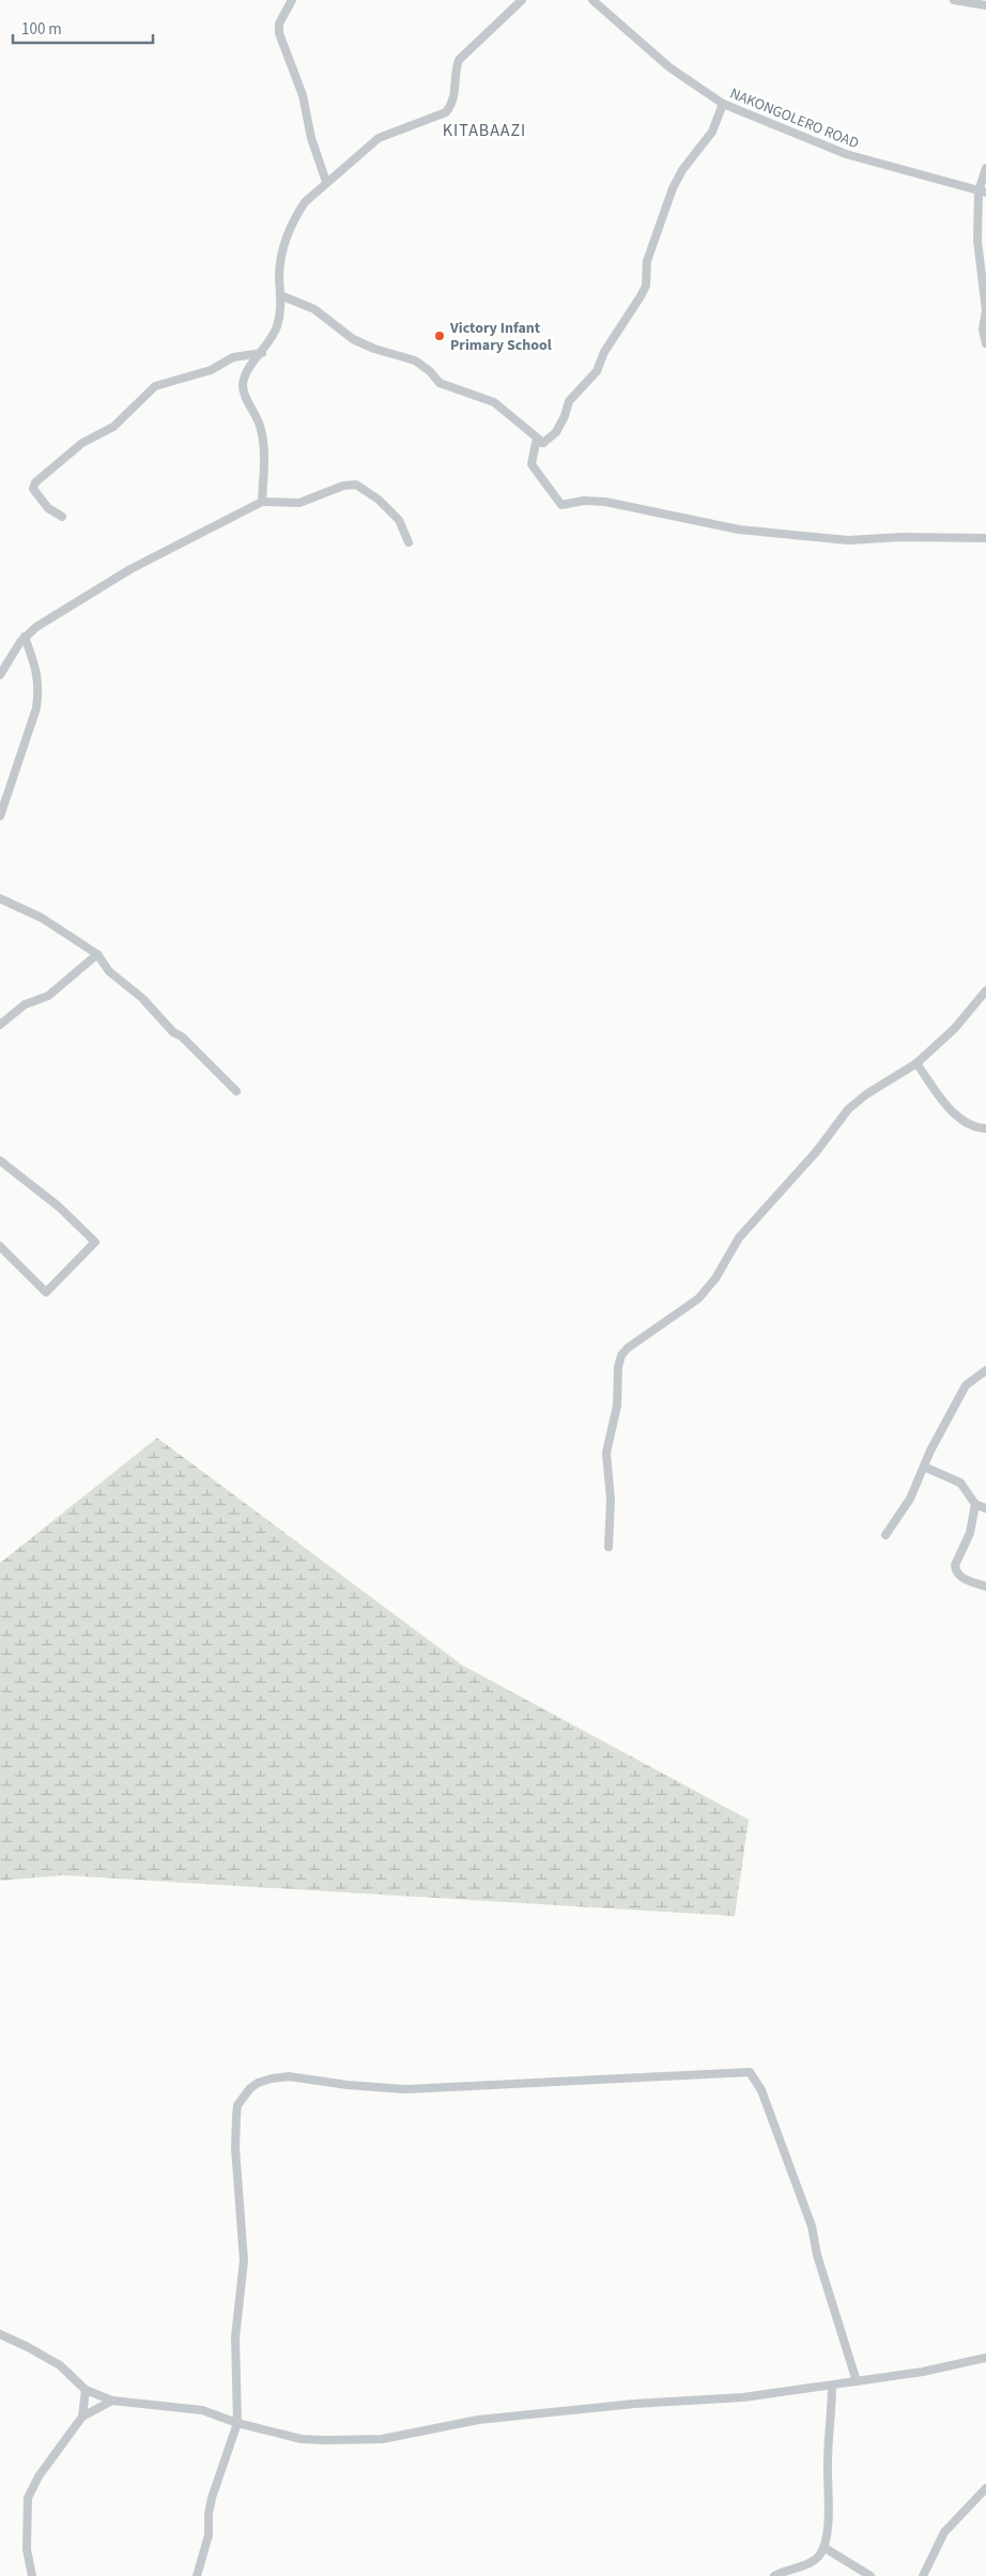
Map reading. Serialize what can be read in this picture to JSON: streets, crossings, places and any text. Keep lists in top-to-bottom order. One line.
{"streets":{"street":["NAKONGOLERO ROAD"]},"districts":["KITABAAZI"],"places":["Victory Infant Primary School"],"scale_bar":"100 m"}
